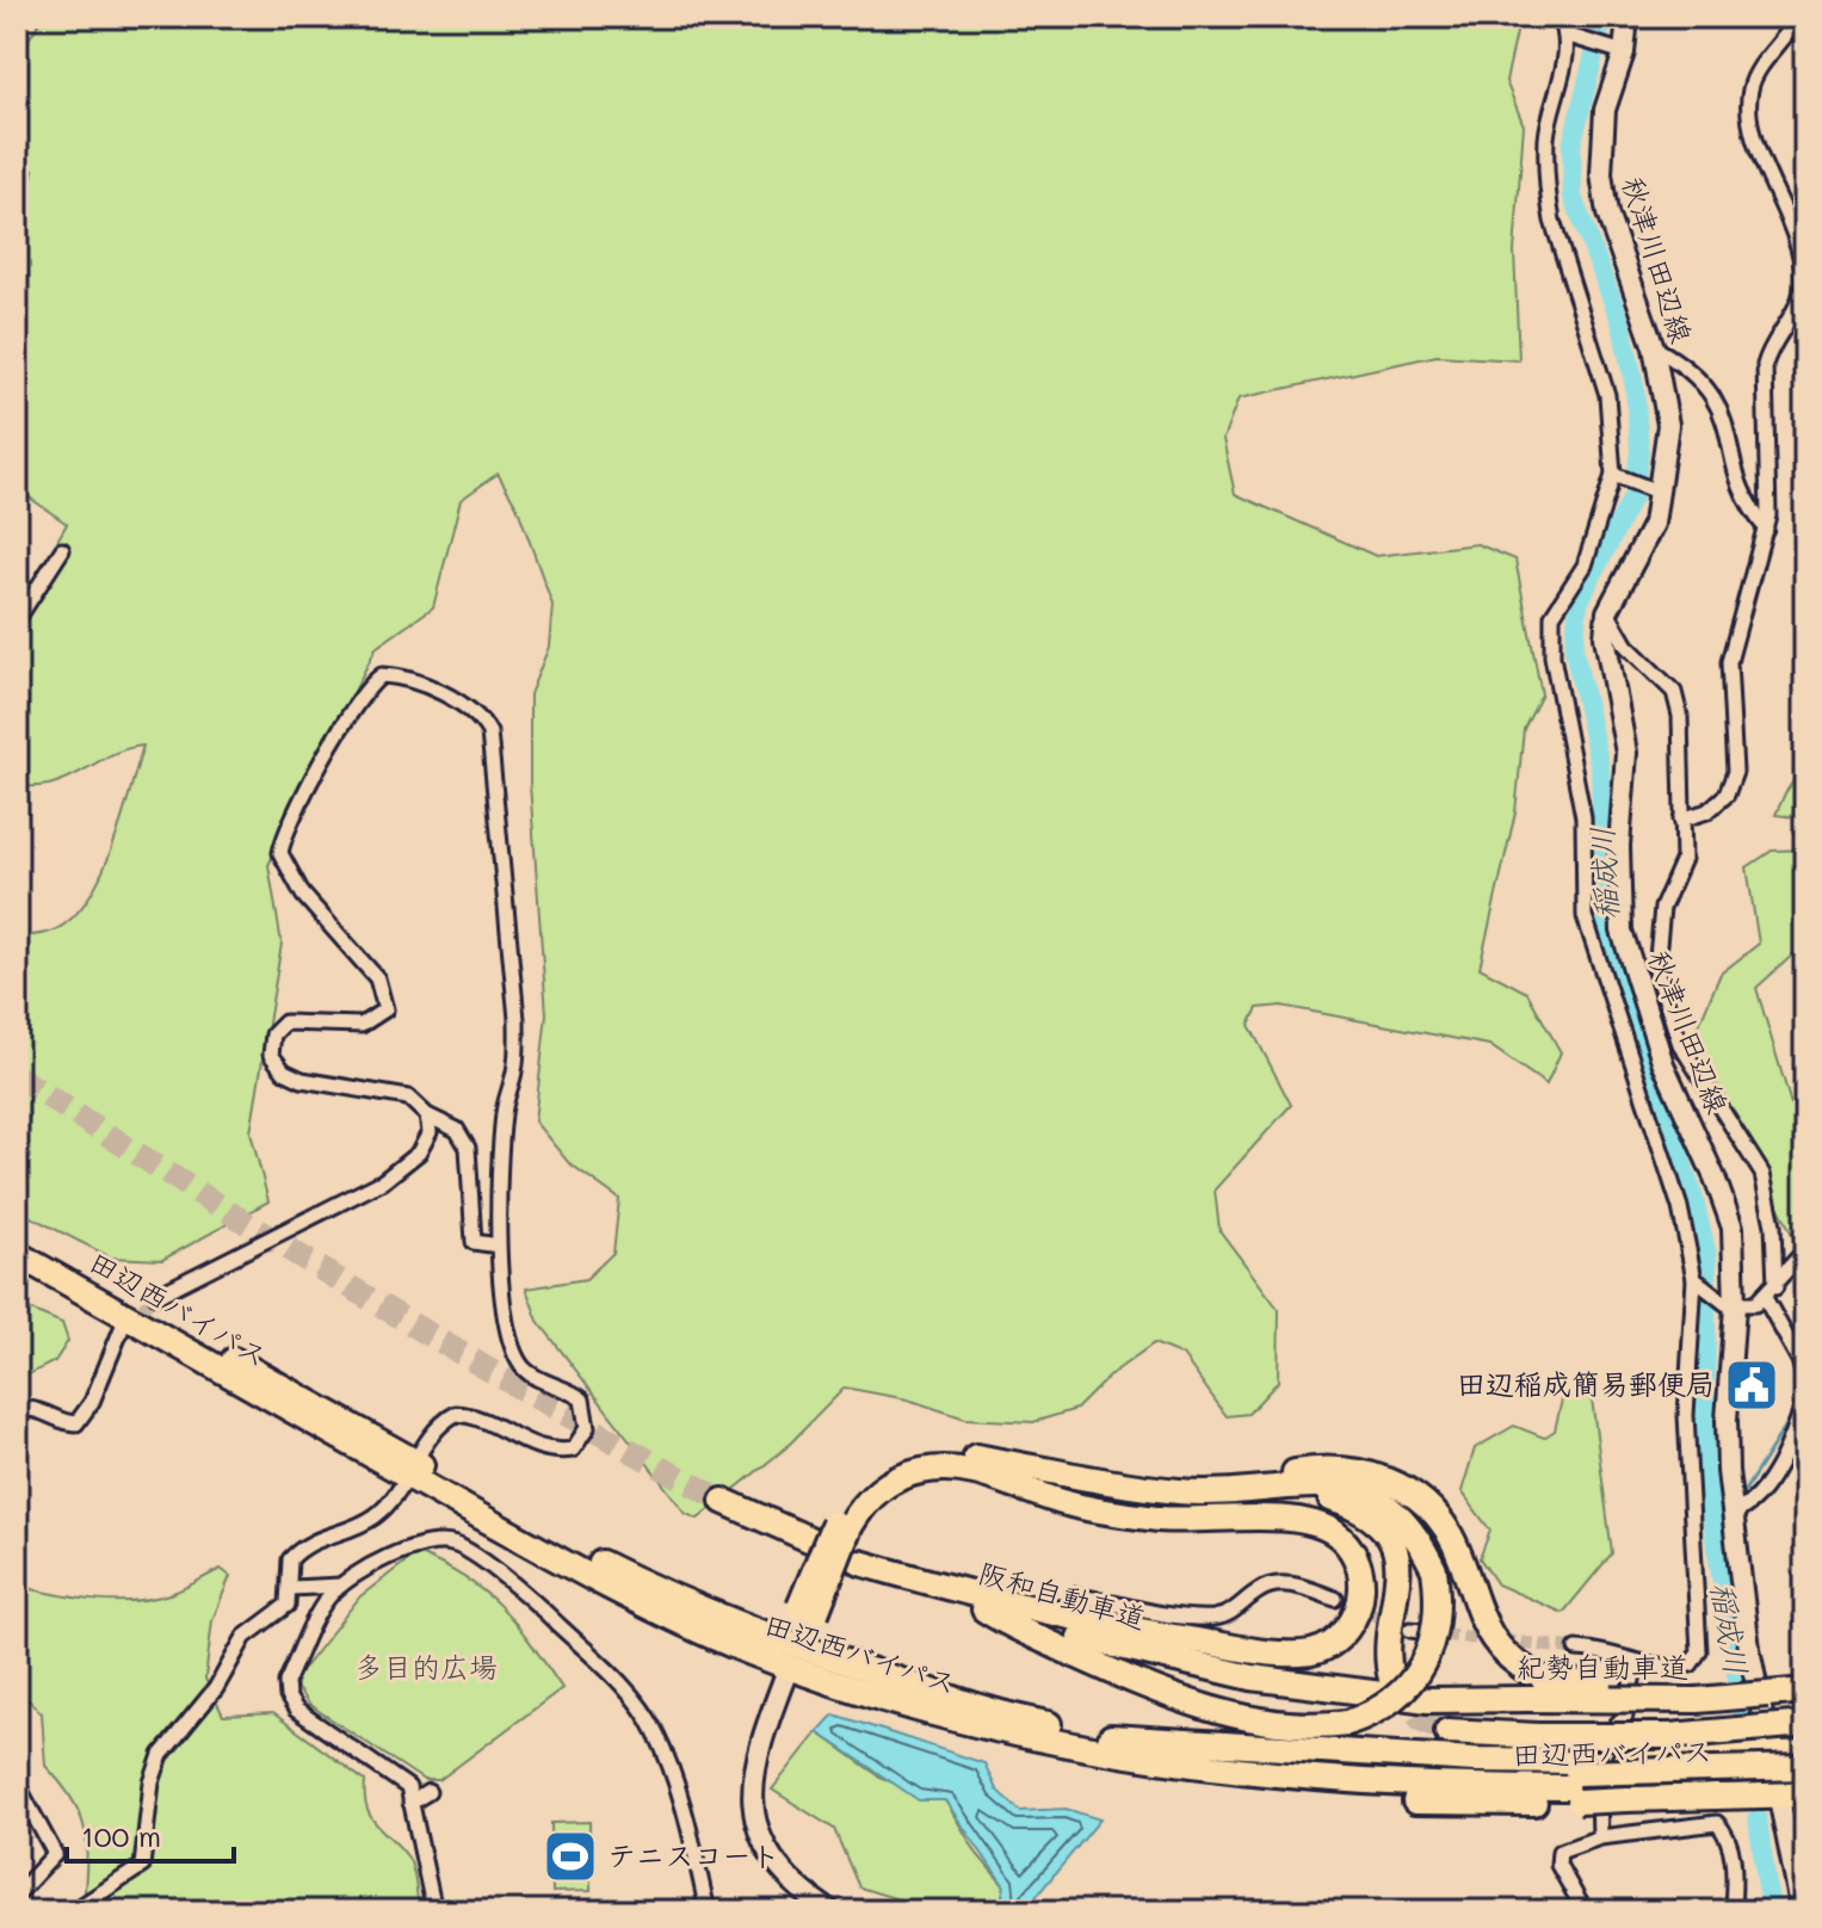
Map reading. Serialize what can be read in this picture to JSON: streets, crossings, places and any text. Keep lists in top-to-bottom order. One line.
{"streets":{"highway":["田辺西バイパス","阪和自動車道","紀勢自動車道"],"main road":["秋津川田辺線"]},"crossings":[["秋津川田辺線","田辺西バイパス"],["阪和自動車道","紀勢自動車道"]],"water":["稲成川"],"parks":["多目的広場"],"places":{"public building":["田辺稲成簡易郵便局"],"sports":["テニスコート"]},"scale_bar":"100 m"}
